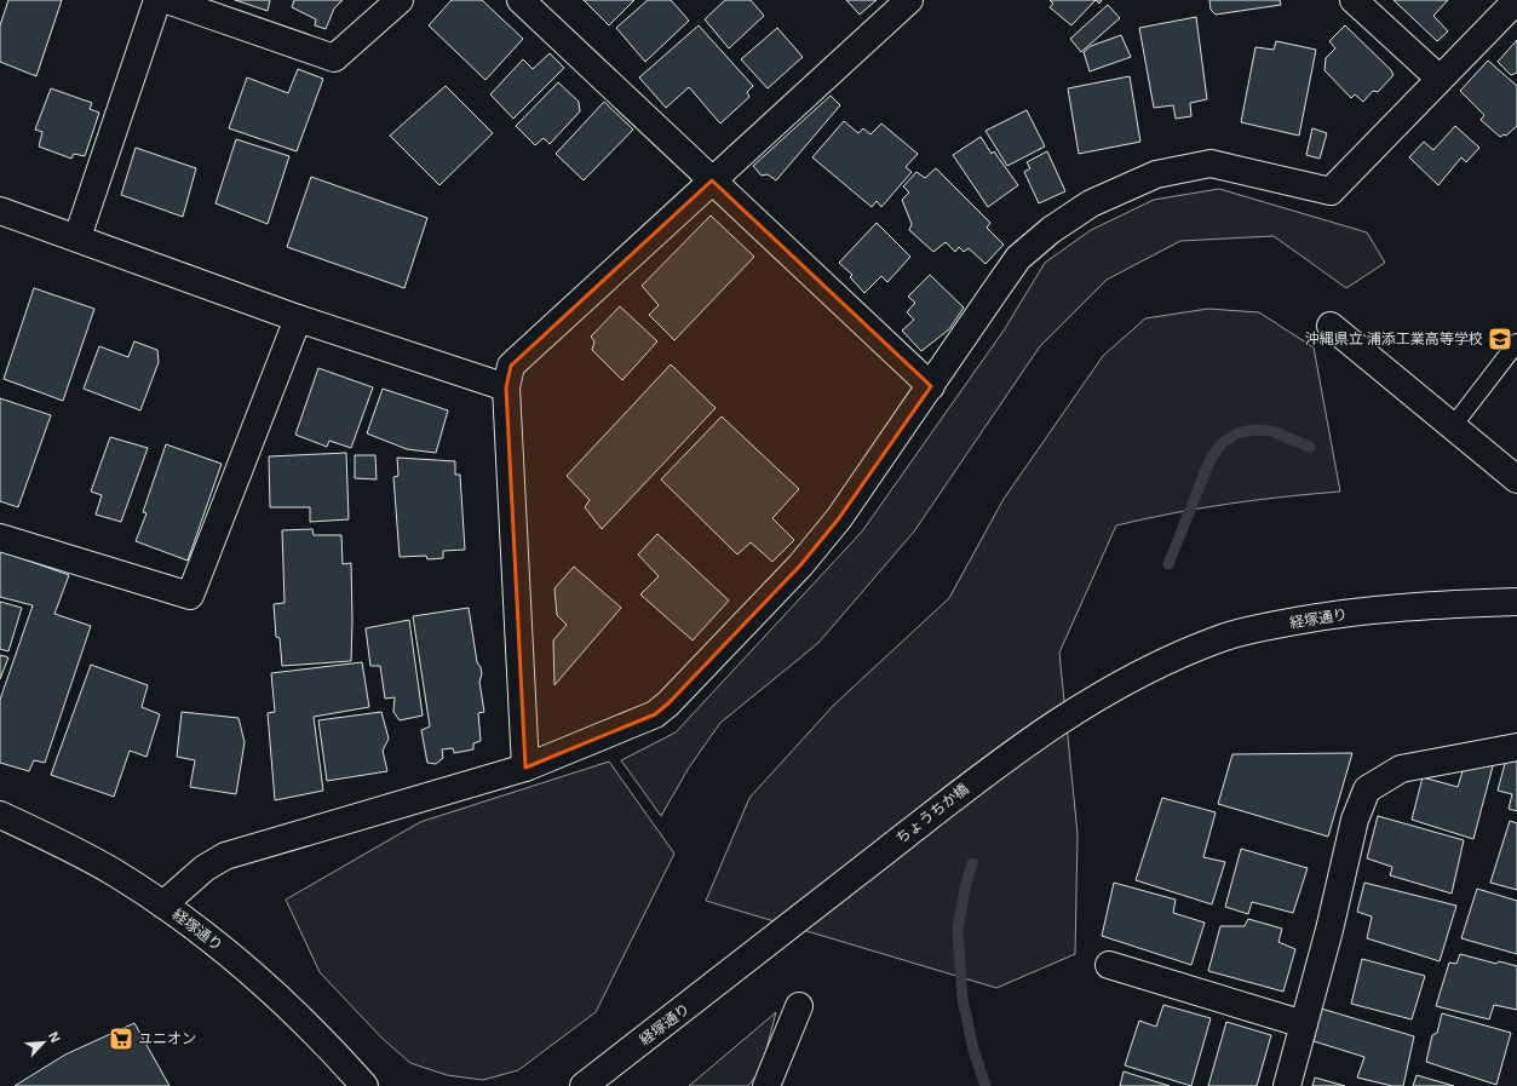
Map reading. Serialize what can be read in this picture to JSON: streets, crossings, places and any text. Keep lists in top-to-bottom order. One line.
{"streets":{"street":["経塚通り","ちょうちか橋"]},"crossings":[["経塚通り","ちょうちか橋"]],"places":{"school or university":["沖縄県立 浦添工業高等学校"],"supermarket":["ユニオン"]},"north":"top right"}
